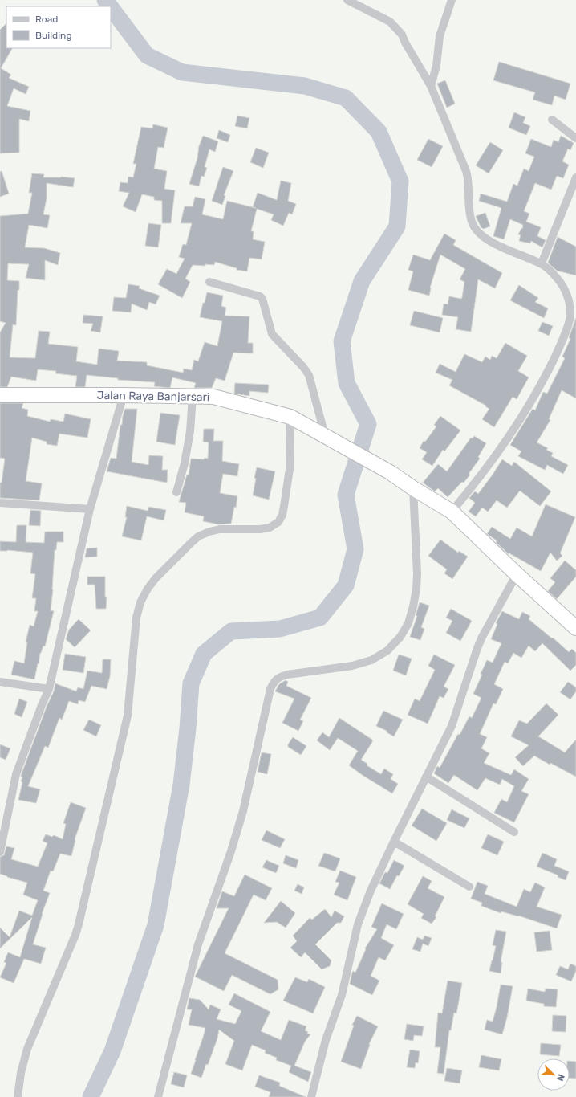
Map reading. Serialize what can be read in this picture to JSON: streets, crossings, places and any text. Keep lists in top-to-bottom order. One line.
{"streets":{"highway":["Jalan Raya Banjarsari"]},"legend":["Road","Building"],"north":"bottom right"}
